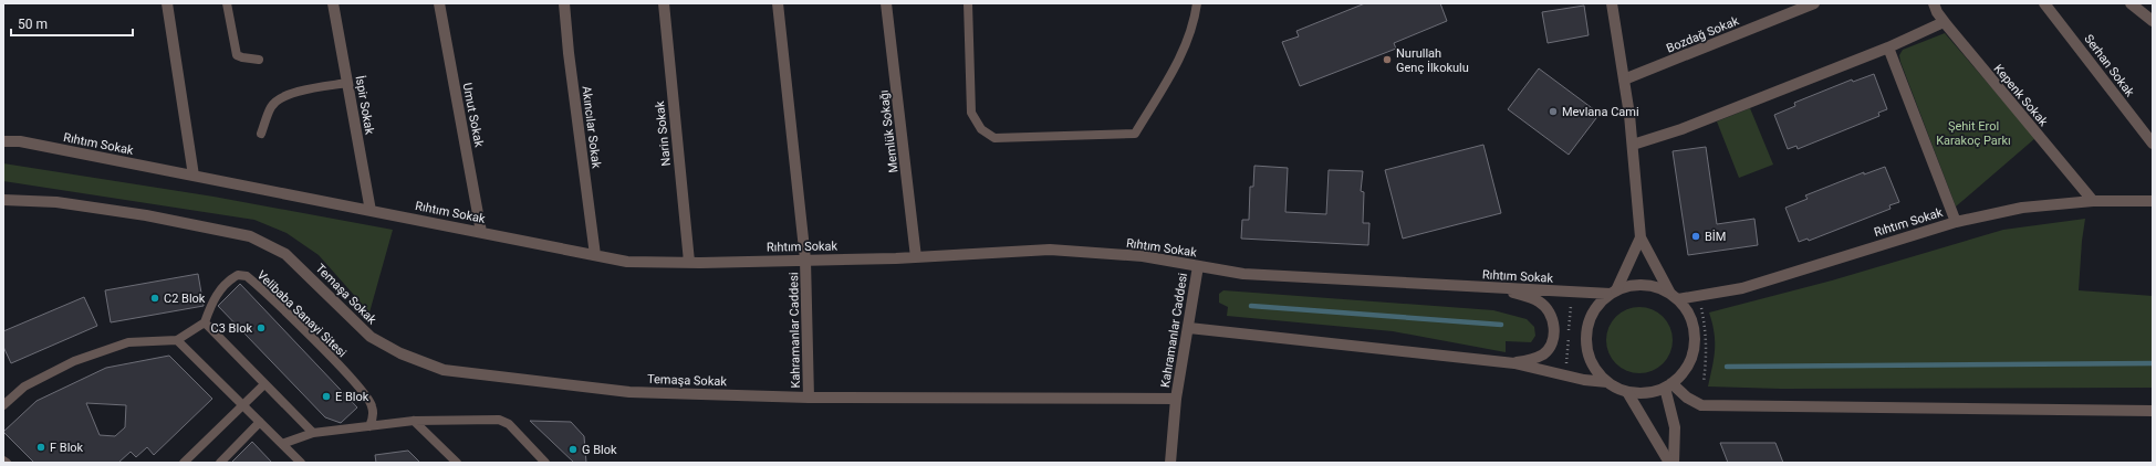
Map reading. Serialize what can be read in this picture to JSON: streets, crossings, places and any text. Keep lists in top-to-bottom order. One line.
{"streets":{"street":["Bozdağ Sokak","Serhan Sokak","Kepenk Sokak","İspir Sokak","Umut Sokak","Akıncılar Sokak","Memlük Sokağı","Narin Sokak","Rıhtım Sokak","Temaşa Sokak","Kahramanlar Caddesi"],"lane":["Velibaba Sanayi Sitesi"]},"crossings":[["Kepenk Sokak","Rıhtım Sokak"],["İspir Sokak","Rıhtım Sokak"],["Umut Sokak","Rıhtım Sokak"],["Akıncılar Sokak","Rıhtım Sokak"],["Memlük Sokağı","Rıhtım Sokak"],["Narin Sokak","Rıhtım Sokak"],["Rıhtım Sokak","Kahramanlar Caddesi"],["Temaşa Sokak","Kahramanlar Caddesi"]],"parks":["Şehit Erol Karakoç Parkı"],"places":["Nurullah Genç İlkokulu","Mevlana Cami","BİM","C2 Blok","C3 Blok","E Blok","F Blok","G Blok"],"scale_bar":"50 m"}
